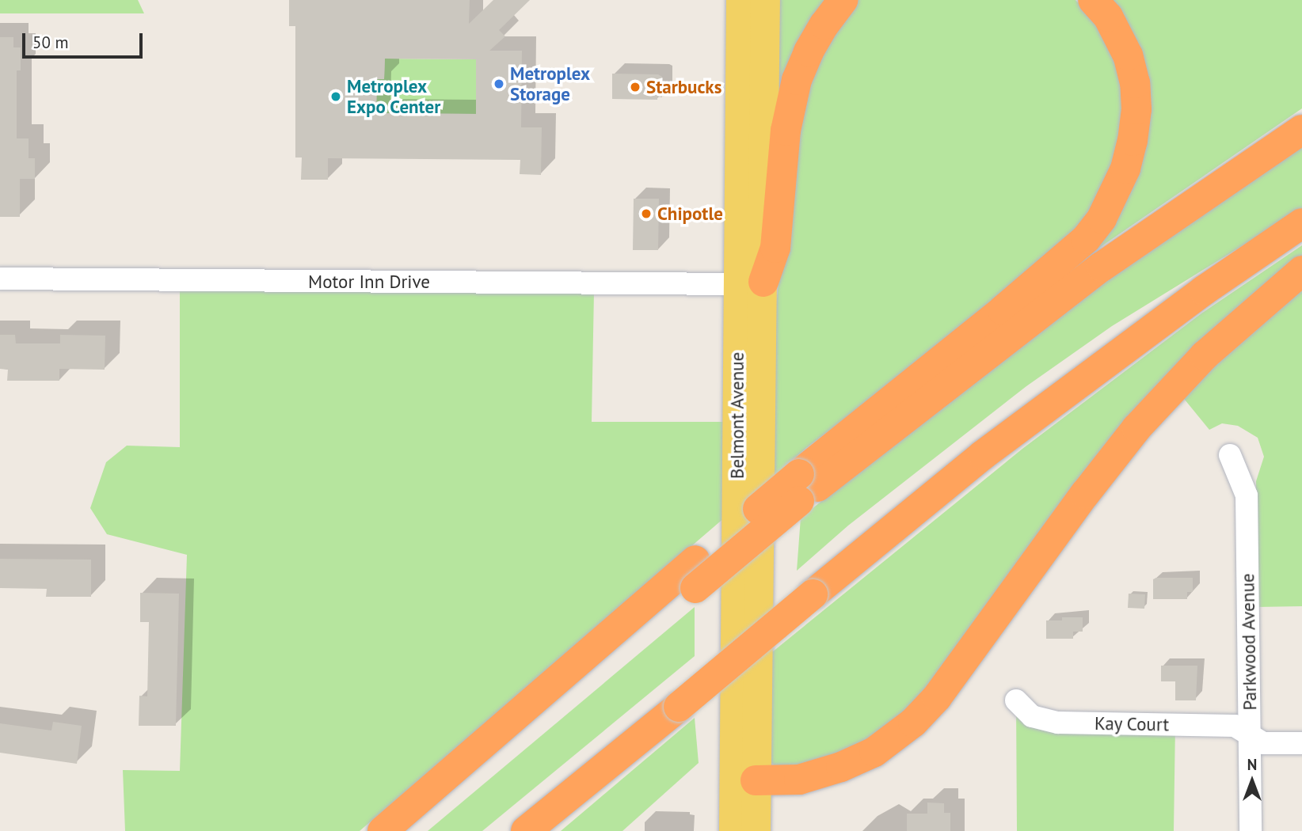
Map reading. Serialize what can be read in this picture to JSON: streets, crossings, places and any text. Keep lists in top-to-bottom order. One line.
{"streets":{"main road":["Belmont Avenue"],"street":["Motor Inn Drive","Parkwood Avenue","Kay Court"]},"crossings":[["Motor Inn Drive","Belmont Avenue"],["Parkwood Avenue","Kay Court"]],"places":["Metroplex Storage","Starbucks","Metroplex Expo Center","Chipotle"],"scale_bar":"50 m","north":"top"}
